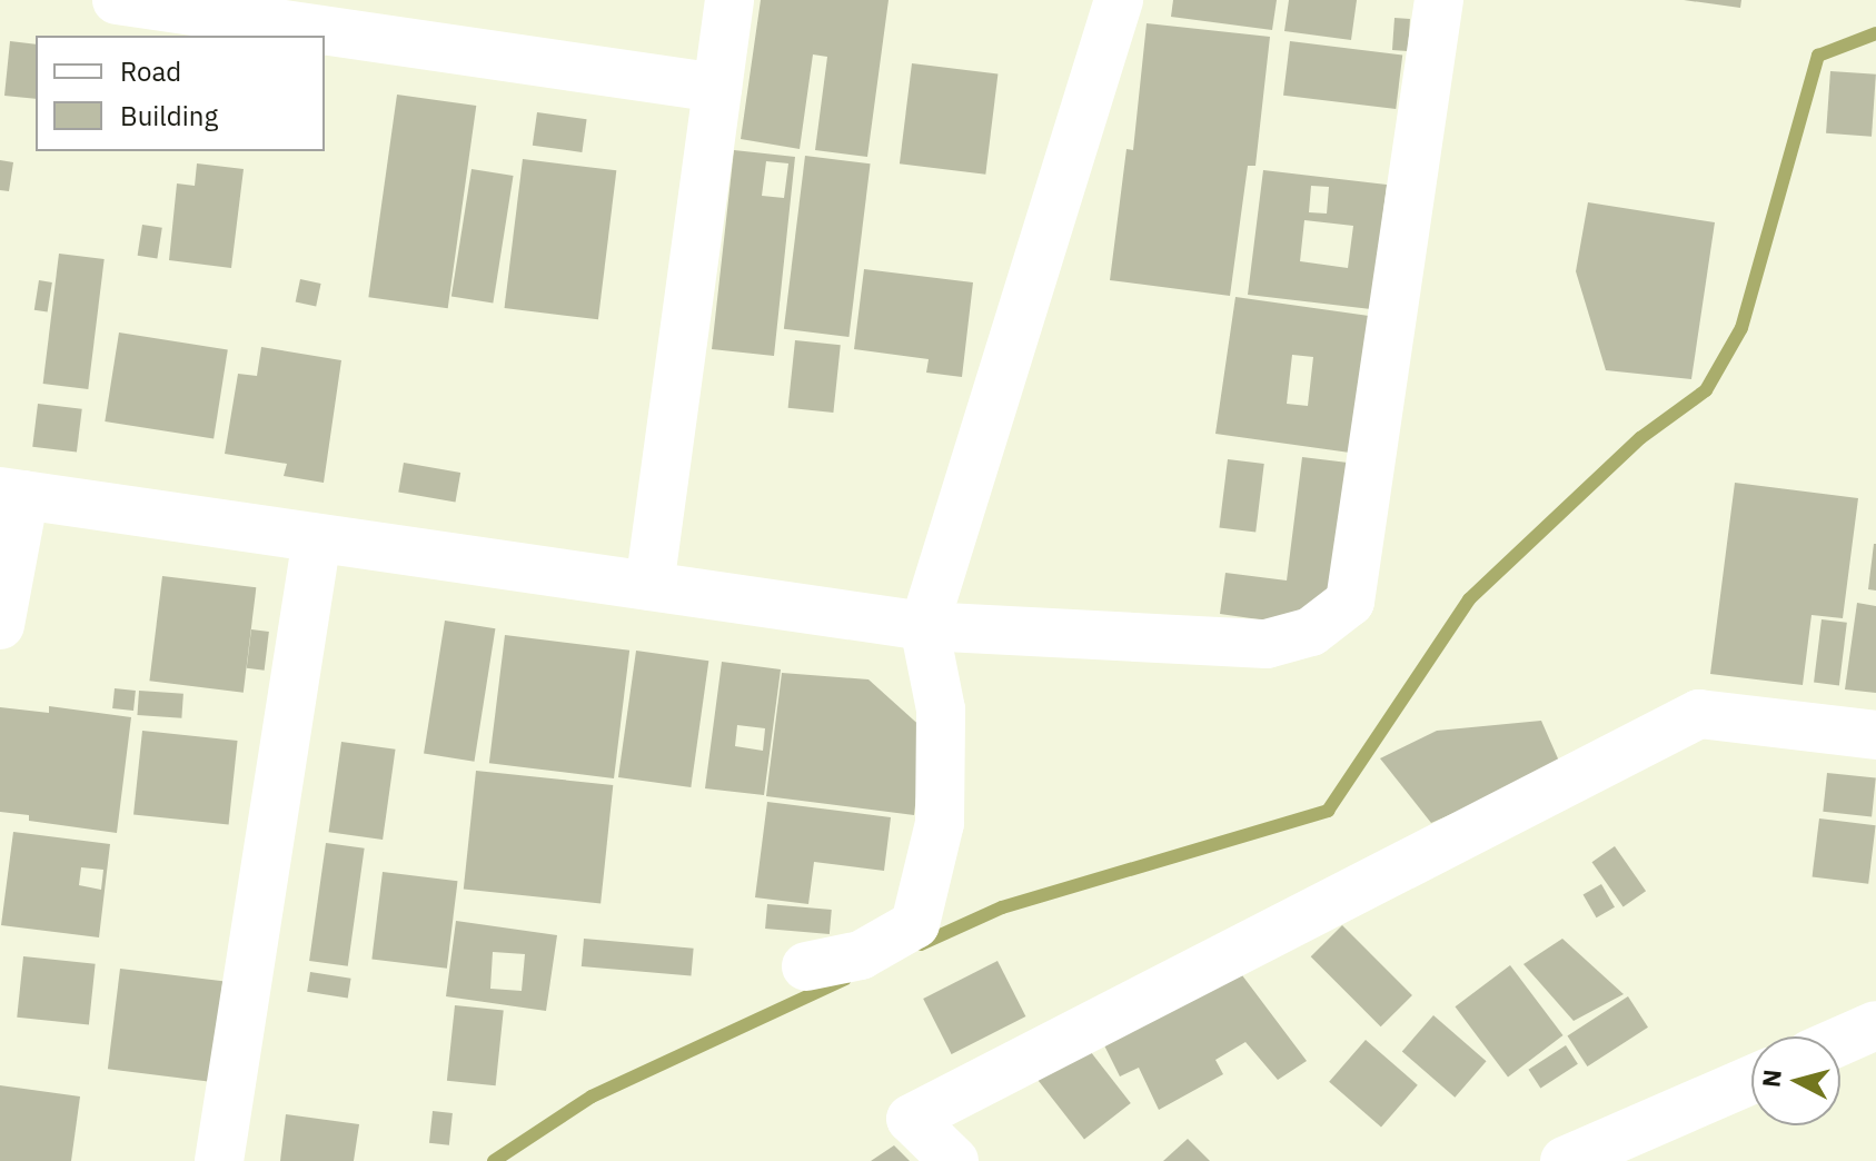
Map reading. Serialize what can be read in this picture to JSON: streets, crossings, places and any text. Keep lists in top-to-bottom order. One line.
{"legend":["Road","Building"],"north":"left"}
